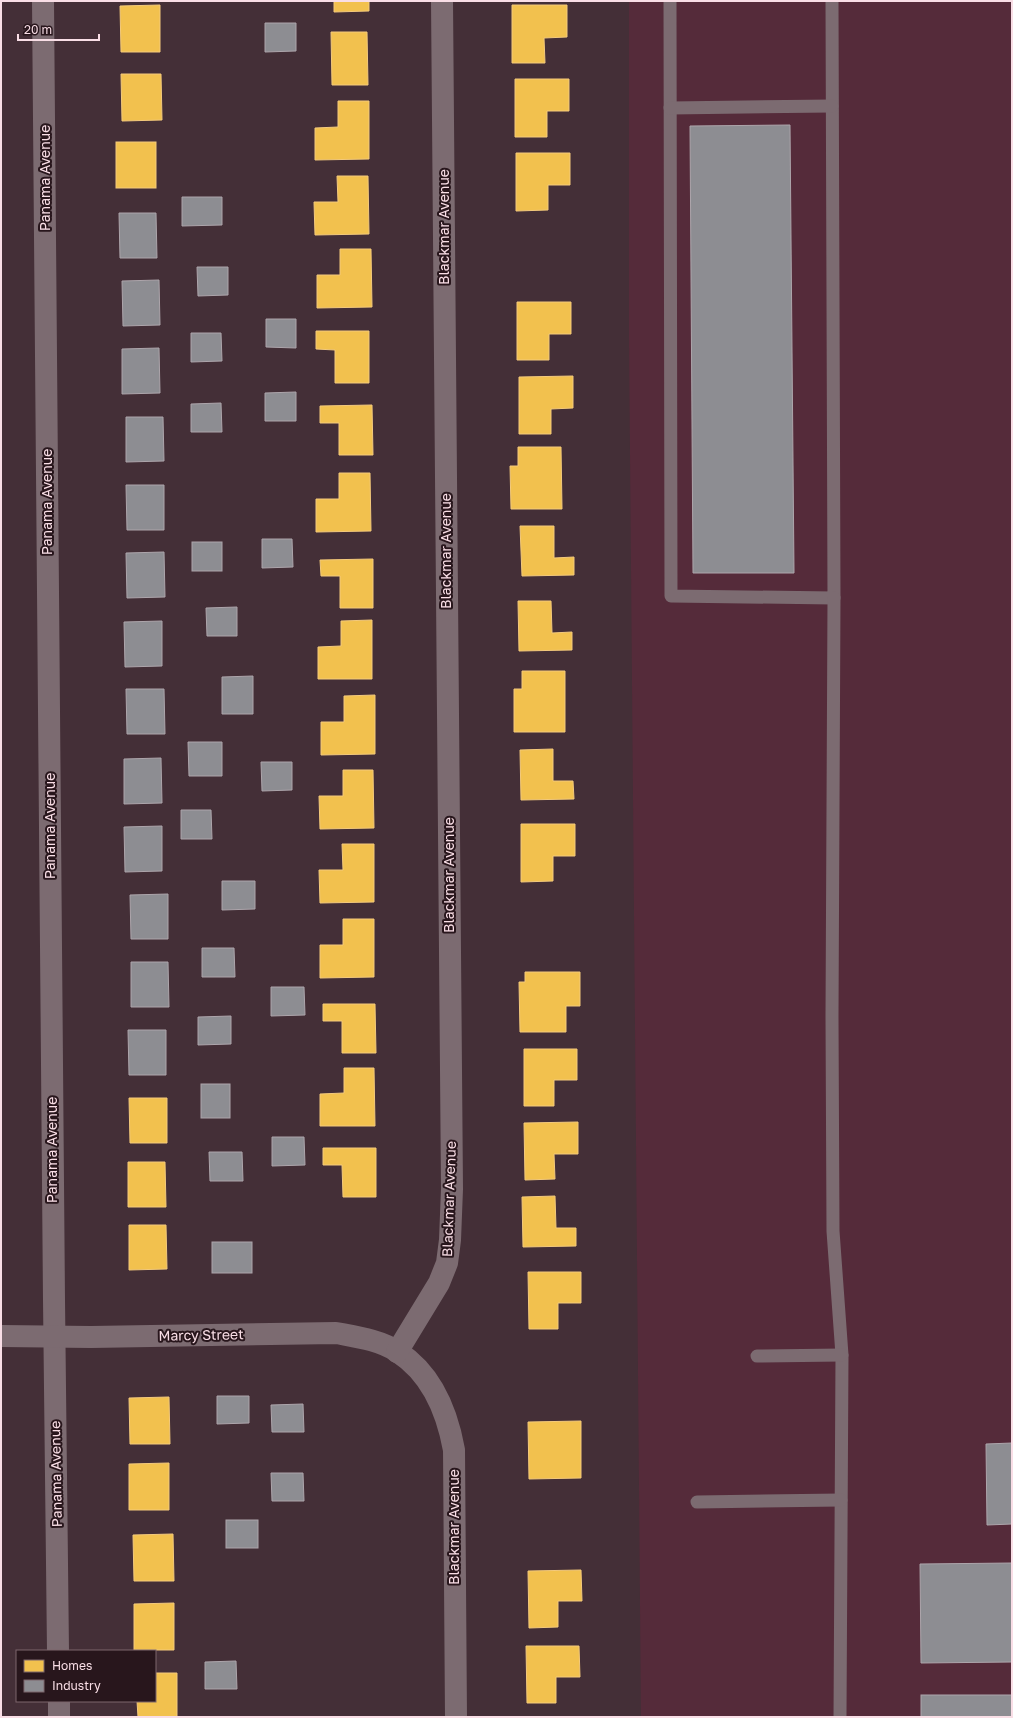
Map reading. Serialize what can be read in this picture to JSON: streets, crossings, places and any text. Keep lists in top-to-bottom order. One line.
{"streets":{"street":["Panama Avenue","Blackmar Avenue","Marcy Street"]},"crossings":[["Panama Avenue","Marcy Street"],["Blackmar Avenue","Marcy Street"]],"legend":["Homes","Industry"],"scale_bar":"20 m"}
